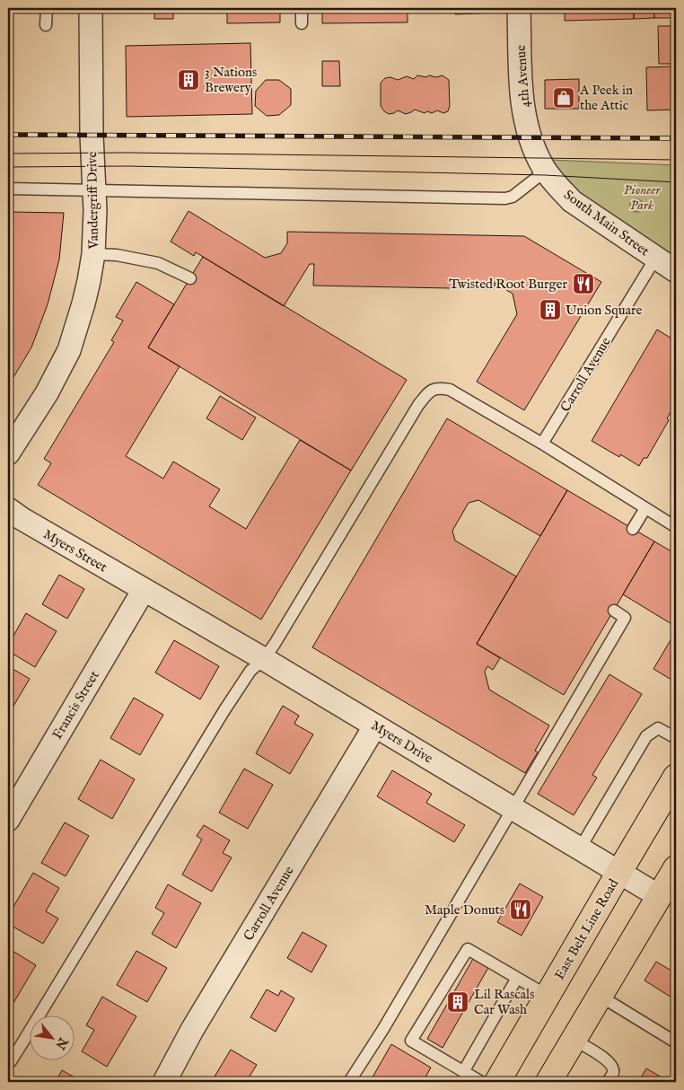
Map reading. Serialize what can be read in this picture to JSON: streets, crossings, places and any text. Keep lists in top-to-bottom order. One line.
{"streets":{"main road":["East Belt Line Road"],"street":["4th Avenue","Vandergriff Drive","South Main Street","Carroll Avenue","Myers Street","Francis Street","Myers Drive"]},"crossings":[["4th Avenue","South Main Street"],["South Main Street","Carroll Avenue"],["Carroll Avenue","Myers Drive"],["Myers Street","Francis Street"],["Myers Street","Myers Drive"],["Francis Street","Myers Drive"],["Myers Drive","East Belt Line Road"]],"parks":["Pioneer Park"],"places":{"building":["3 Nations Brewery","Union Square","Lil Rascals Car Wash"],"shop":["A Peek in the Attic"],"restaurant":["Twisted Root Burger","Maple Donuts"]},"north":"bottom right"}
